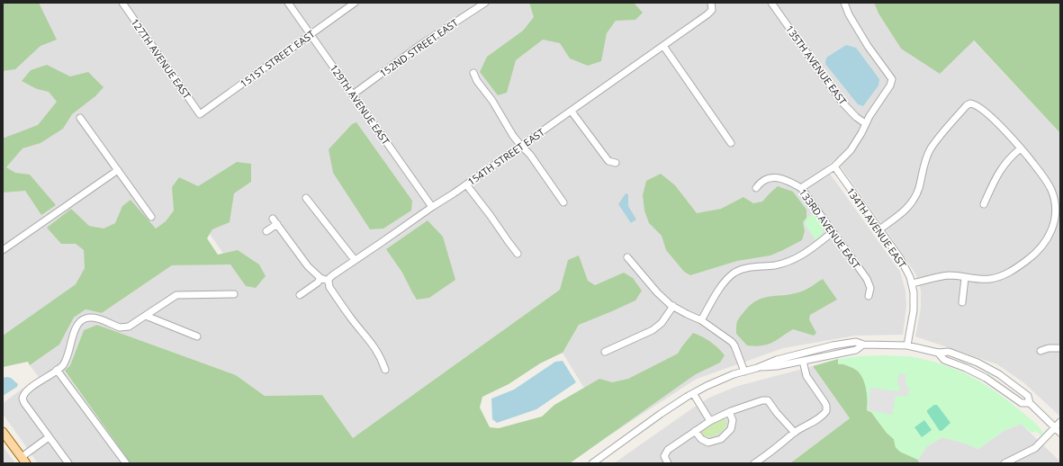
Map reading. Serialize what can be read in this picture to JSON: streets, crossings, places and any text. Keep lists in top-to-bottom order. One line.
{"streets":{"street":["152ND STREET EAST","127TH AVENUE EAST","151ST STREET EAST","135TH AVENUE EAST","129TH AVENUE EAST","154TH STREET EAST","134TH AVENUE EAST","133RD AVENUE EAST"]},"crossings":[["152ND STREET EAST","129TH AVENUE EAST"],["127TH AVENUE EAST","151ST STREET EAST"],["151ST STREET EAST","129TH AVENUE EAST"],["129TH AVENUE EAST","154TH STREET EAST"]]}
